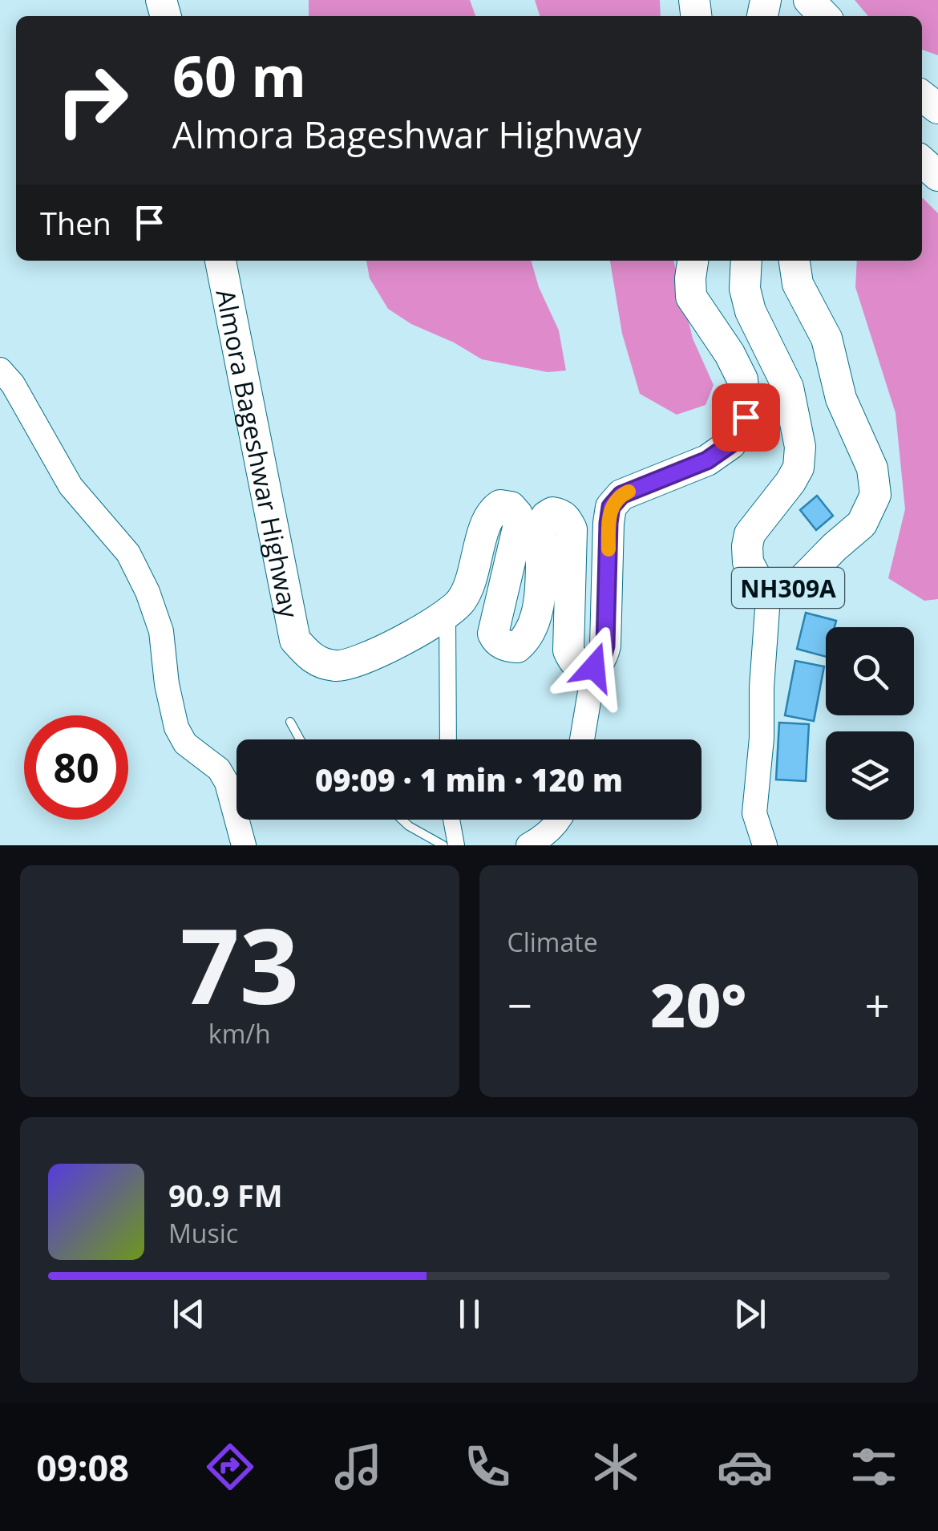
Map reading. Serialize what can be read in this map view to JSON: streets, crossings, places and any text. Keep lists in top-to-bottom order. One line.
{"streets":{"highway":["Almora Bageshwar Highway","NH309A"]},"page":{"turn":["60 m","Almora Bageshwar Highway"],"then":"Then","limit":"80","trip":"09:09 · 1 min · 120 m","tile":[["73","km/h"],"Climate"],"heat":["−","20°","+"],"song":["90.9 FM","Music"],"tabs":"09:08"}}
